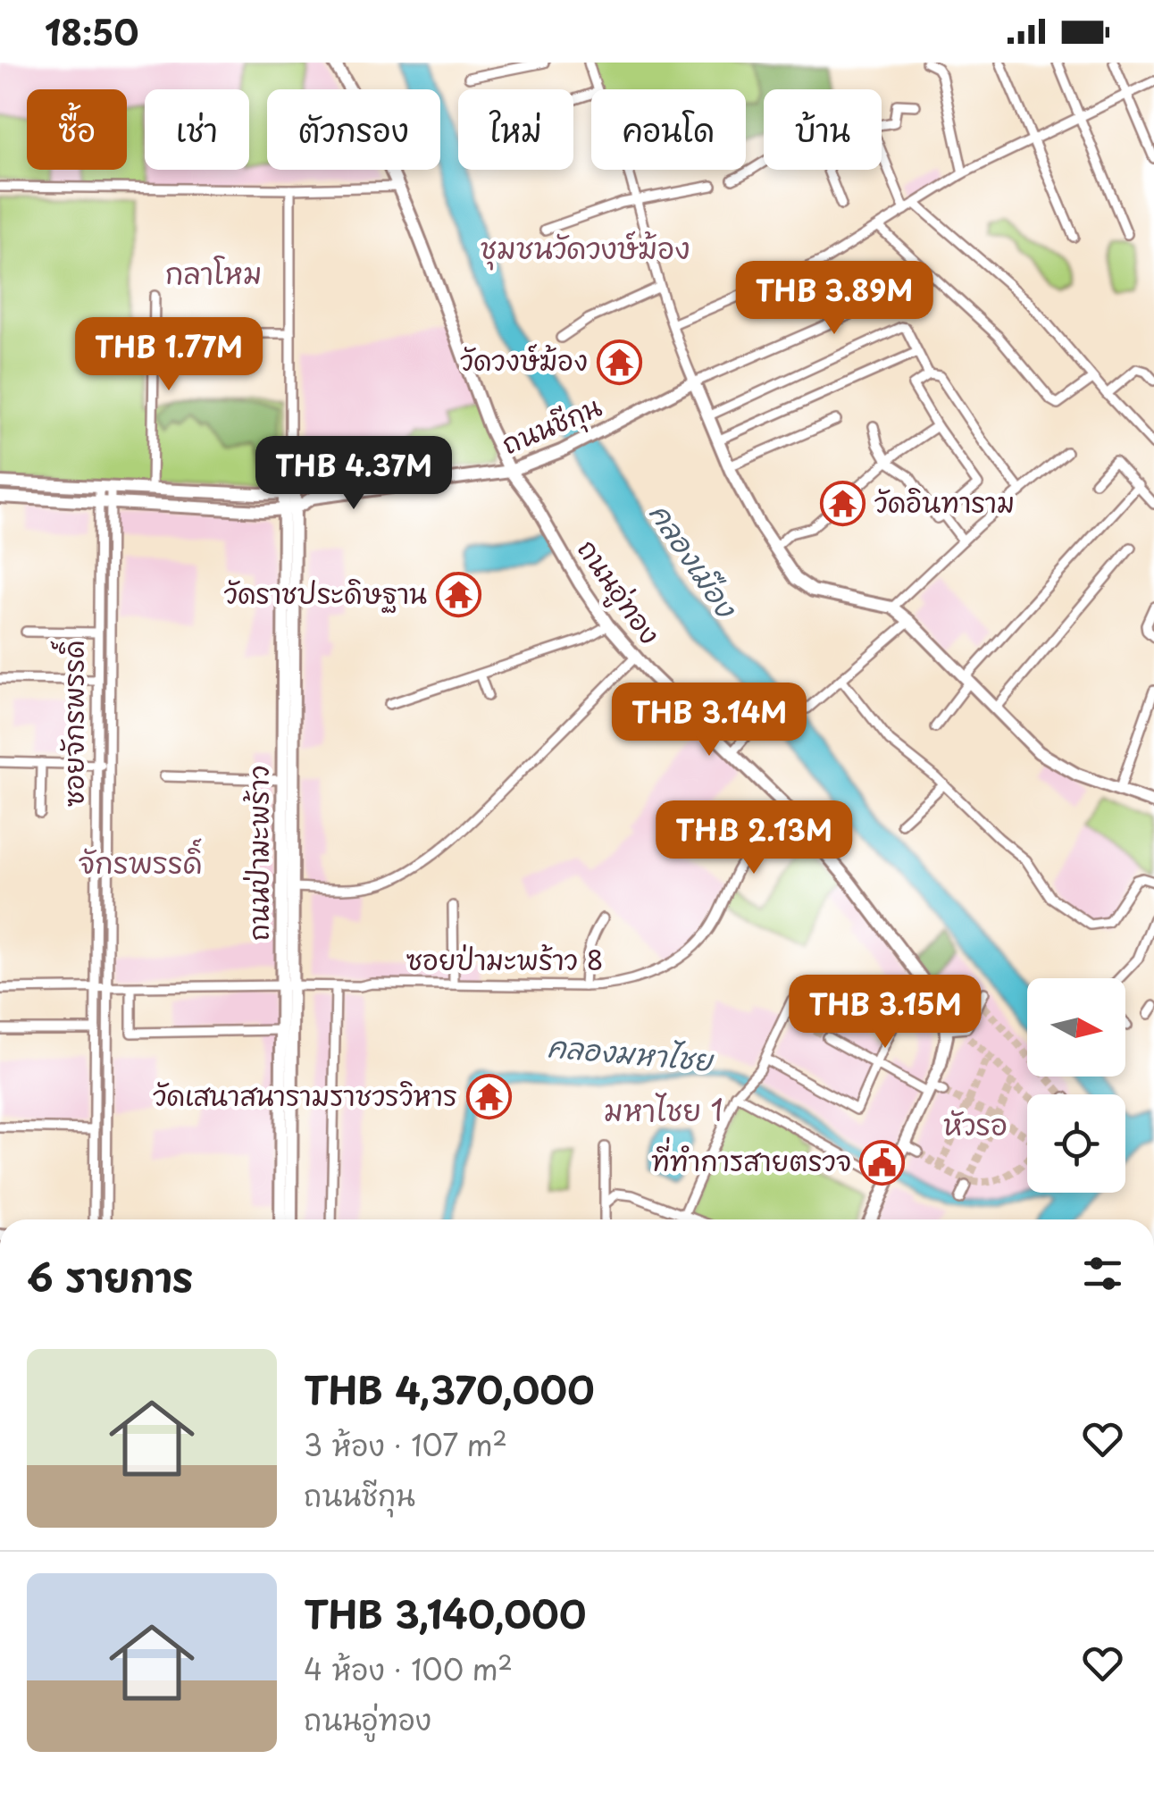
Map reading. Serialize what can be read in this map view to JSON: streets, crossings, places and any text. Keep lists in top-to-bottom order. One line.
{"streets":{"main road":["ถนนชีกุน","ถนนอู่ทอง","ถนนป่ามะพร้าว"],"street":["ซอยจักรพรรดิ์","ซอยป่ามะพร้าว 8"]},"crossings":[["ถนนชีกุน","ถนนอู่ทอง"],["ถนนชีกุน","ซอยจักรพรรดิ์"],["ถนนชีกุน","ถนนป่ามะพร้าว"],["ถนนอู่ทอง","ซอยป่ามะพร้าว 8"],["ซอยจักรพรรดิ์","ซอยป่ามะพร้าว 8"],["ถนนป่ามะพร้าว","ซอยป่ามะพร้าว 8"]],"districts":["ชุมชนวัดวงษ์ฆ้อง","กลาโหม","จักรพรรดิ์","มหาไชย 1","หัวรอ"],"water":["คลองเมือง","คลองมหาไชย"],"places":{"temple":["วัดวงษ์ฆ้อง","วัดอินทาราม","วัดราชประดิษฐาน","วัดเสนาสนารามราชวรวิหาร"],"public building":["ที่ทำการสายตรวจ"]},"north":"right","page":{"status":"18:50","chip":["ซื้อ","เช่า","ตัวกรอง","ใหม่","คอนโด","บ้าน"],"price":["THB 3.89M","THB 1.77M","THB 4.37M","THB 3.14M","THB 2.13M","THB 3.15M"],"heading":"6 รายการ","list":[{"name":"THB 4,370,000","note":"3 ห้อง · 107 m² · ถนนชีกุน"},{"name":"THB 3,140,000","note":"4 ห้อง · 100 m² · ถนนอู่ทอง"}]}}
